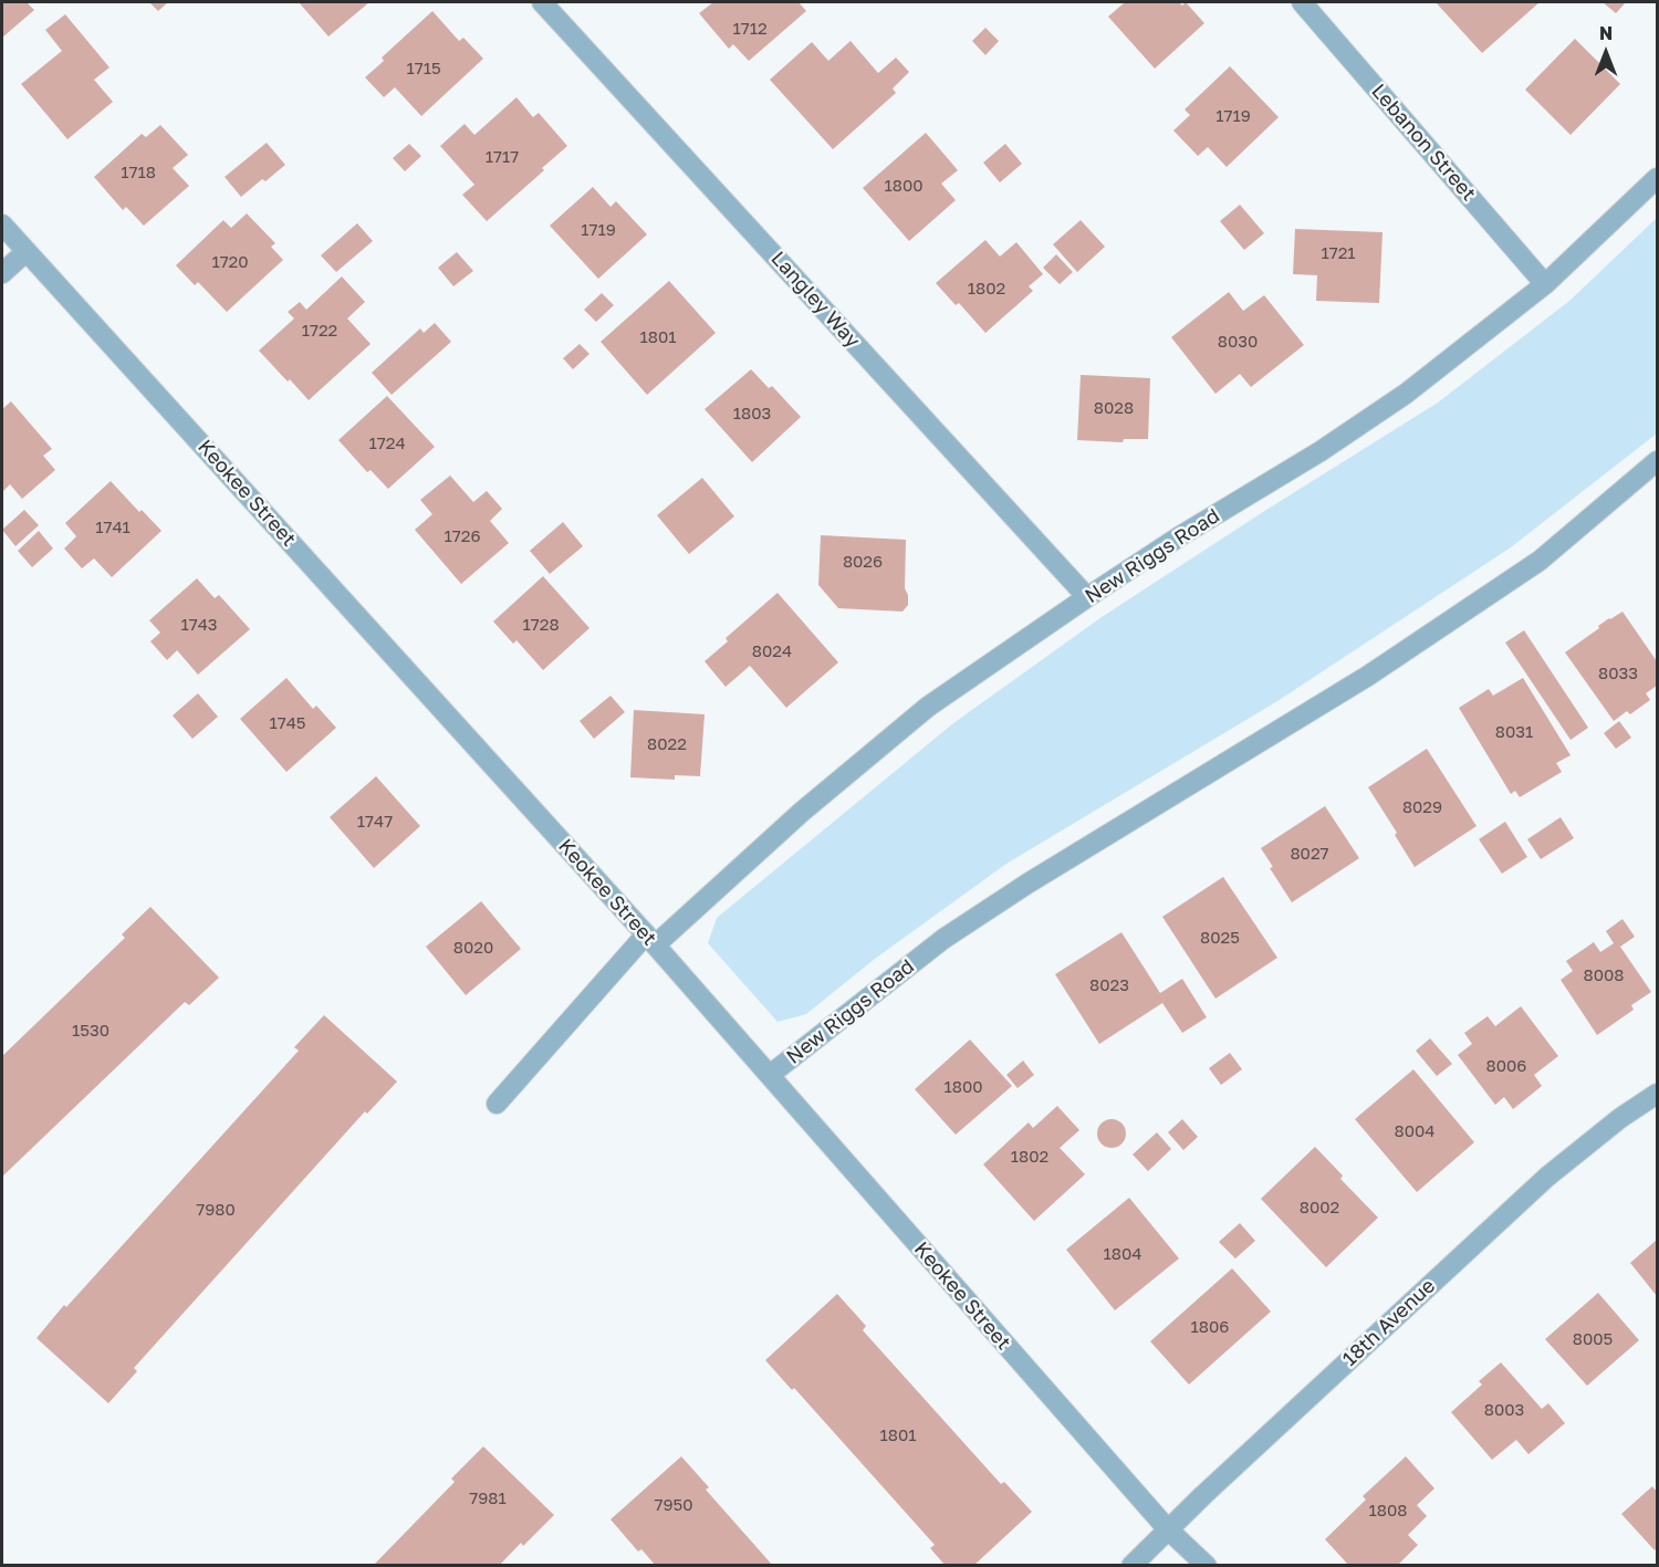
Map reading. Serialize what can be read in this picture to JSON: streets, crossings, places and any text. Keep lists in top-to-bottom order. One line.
{"streets":{"street":["Lebanon Street","Langley Way","Keokee Street","New Riggs Road","18th Avenue"]},"crossings":[["Lebanon Street","New Riggs Road"],["Langley Way","New Riggs Road"],["Keokee Street","New Riggs Road"],["Keokee Street","18th Avenue"]],"house_numbers":["1712","1715","1719","1717","1718","1800","1719","1721","1720","1802","1722","1801","8030","8028","1803","1724","1741","1726","8026","1743","1728","8024","8033","1745","8031","8022","8029","1747","8027","8025","8020","8008","8023","1530","8006","1800","8004","1802","8002","7980","1804","1806","8005","8003","1801","7981","7950","1808"],"north":"top"}
